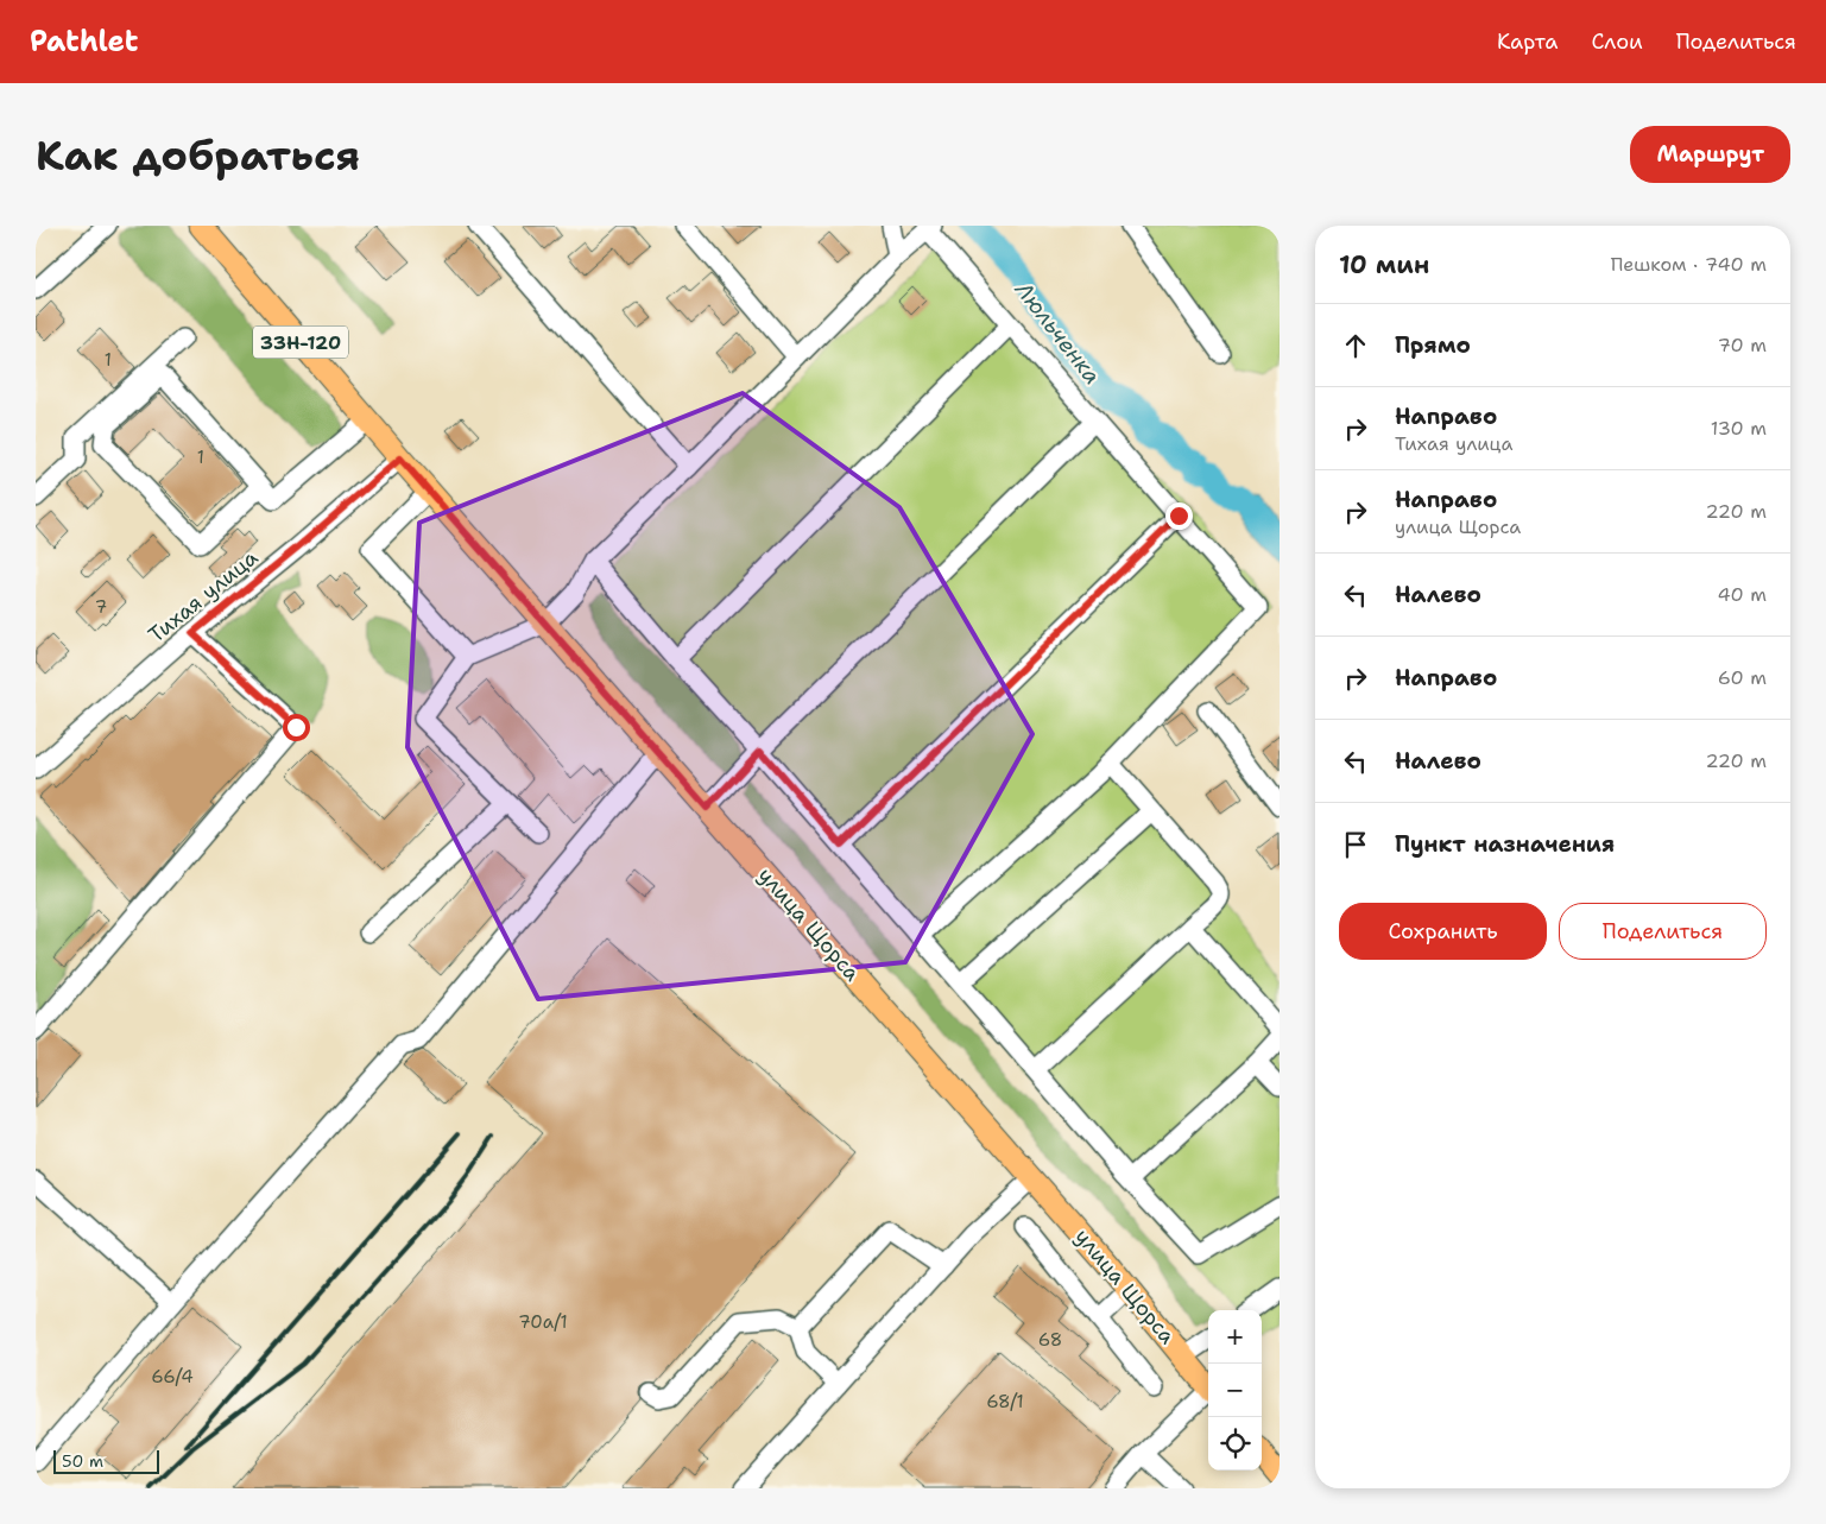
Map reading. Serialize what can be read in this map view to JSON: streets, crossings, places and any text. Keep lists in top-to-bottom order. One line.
{"streets":{"main road":["33Н-120","улица Щорса"],"street":["Тихая улица"]},"crossings":[["33Н-120","Тихая улица"],["33Н-120","улица Щорса"],["Тихая улица","улица Щорса"]],"water":["Люльченка"],"house_numbers":["1","1","7","70а/1","68","66/4","68/1"],"scale_bar":"50 m","page":{"header":"Pathlet","nav":["Карта","Слои","Поделиться"],"buttons":["Маршрут",["Сохранить","Поделиться"]],"title":"Как добраться","heading":["10 мин","Пешком · 740 m"],"list":[["Прямо","70 m"],["Направо","Тихая улица","130 m"],["Направо","улица Щорса","220 m"],["Налево","40 m"],["Направо","60 m"],["Налево","220 m"],"Пункт назначения"],"map_buttons":["+","−"],"scale":"50 m"}}
